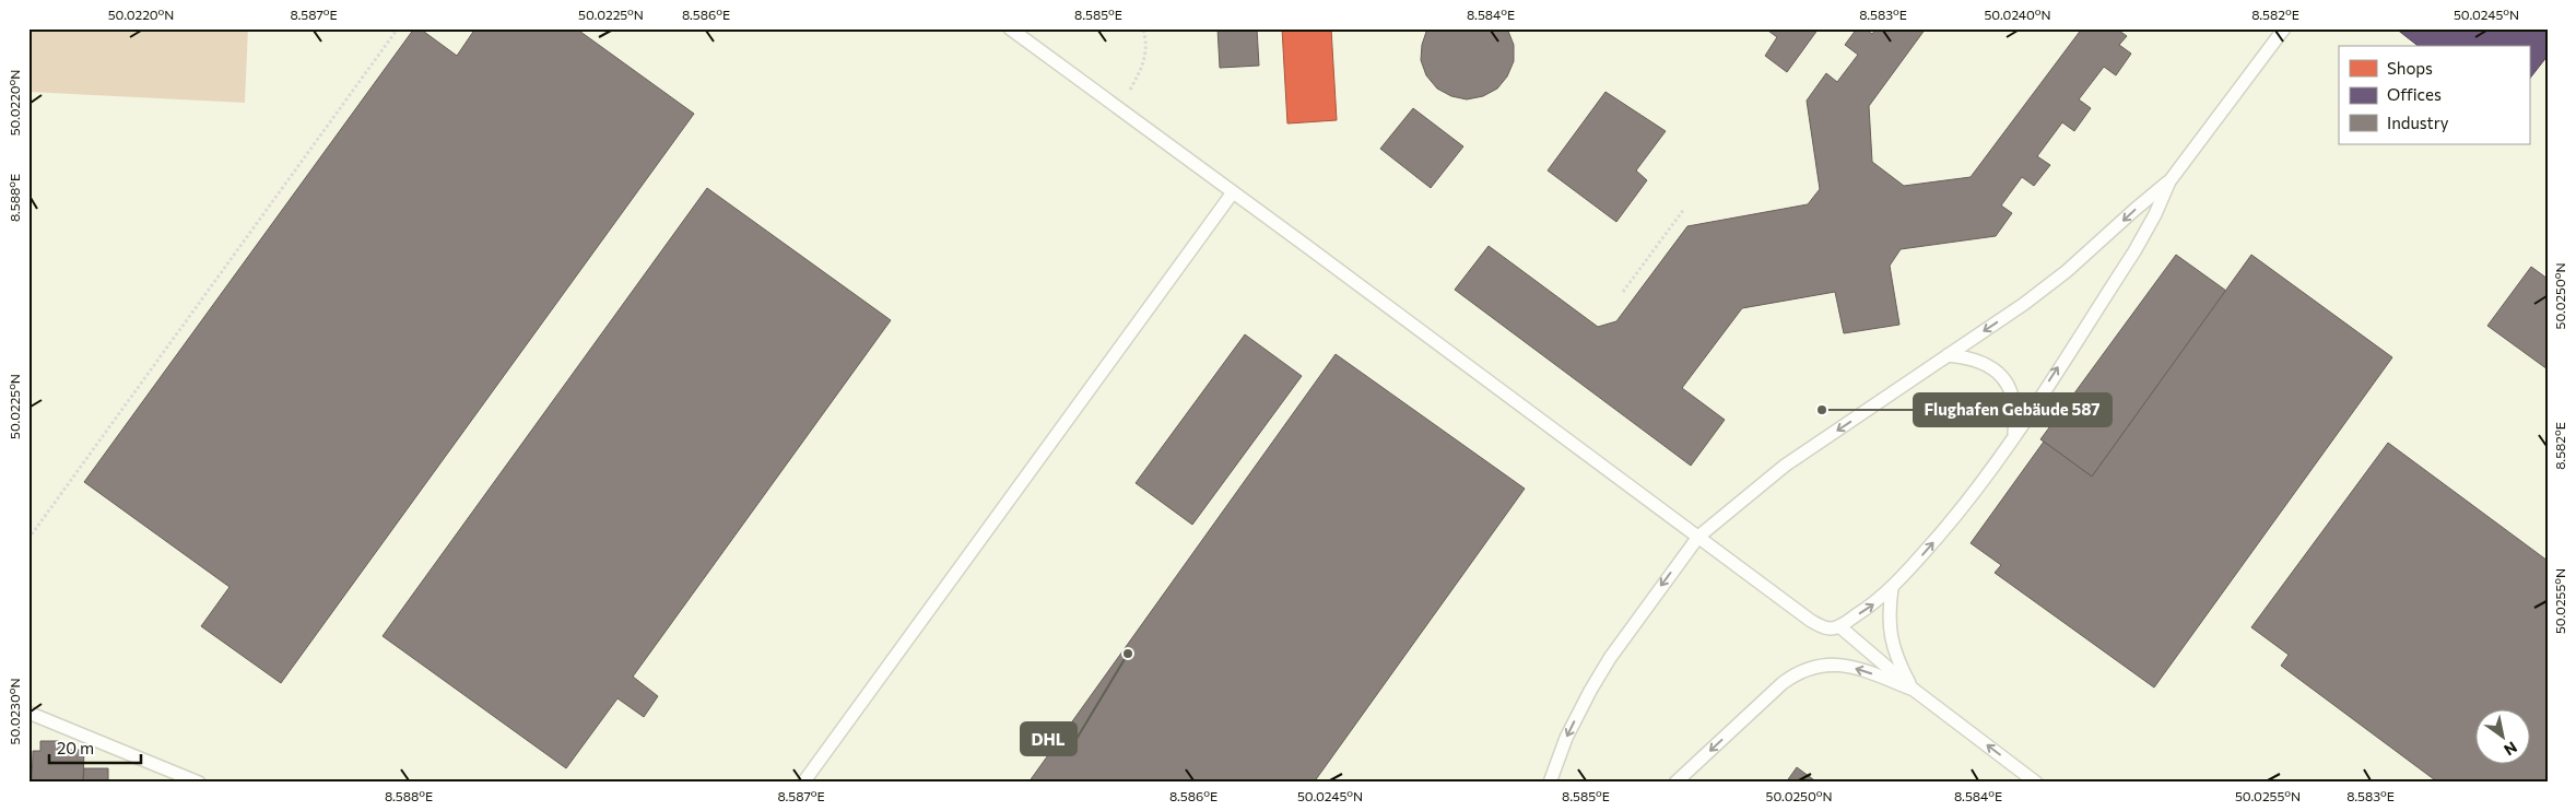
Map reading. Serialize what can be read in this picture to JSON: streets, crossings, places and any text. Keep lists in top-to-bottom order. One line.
{"places":["Flughafen Gebäude 587","DHL"],"legend":["Shops","Offices","Industry"],"scale_bar":"20 m","north":"bottom right","coordinates":["50.0220°N","8.587°E","50.0225°N","8.586°E","8.585°E","8.584°E","8.583°E","50.0240°N","8.582°E","50.0245°N","8.588°E","50.0250°N","50.0255°N","50.0230°N"]}
